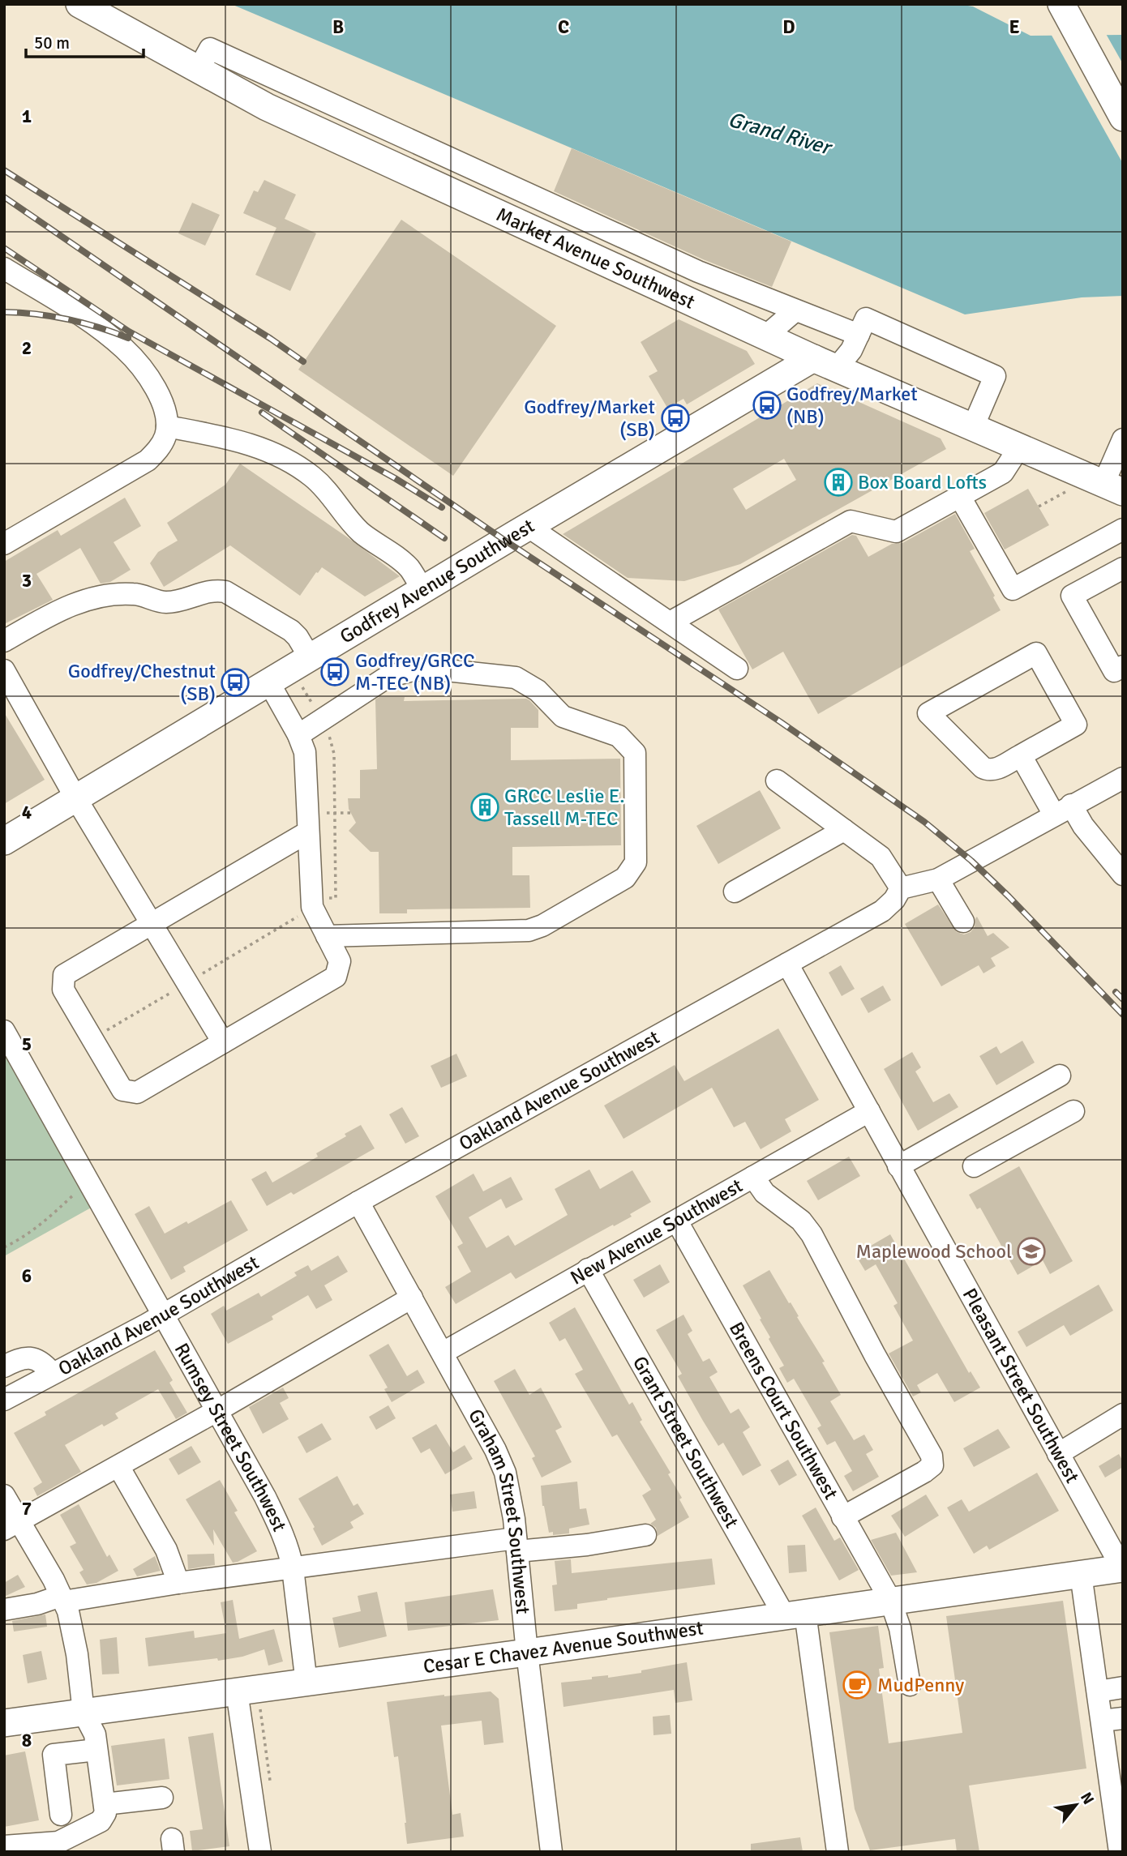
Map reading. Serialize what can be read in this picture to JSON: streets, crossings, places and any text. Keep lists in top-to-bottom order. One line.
{"streets":{"main road":["Market Avenue Southwest","Godfrey Avenue Southwest","Cesar E Chavez Avenue Southwest"],"street":["Oakland Avenue Southwest","New Avenue Southwest","Pleasant Street Southwest","Breens Court Southwest","Rumsey Street Southwest","Grant Street Southwest","Graham Street Southwest"]},"crossings":[["Market Avenue Southwest","Godfrey Avenue Southwest"],["Oakland Avenue Southwest","Pleasant Street Southwest"],["Oakland Avenue Southwest","Rumsey Street Southwest"],["Oakland Avenue Southwest","Graham Street Southwest"],["New Avenue Southwest","Pleasant Street Southwest"],["New Avenue Southwest","Breens Court Southwest"],["New Avenue Southwest","Grant Street Southwest"],["New Avenue Southwest","Graham Street Southwest"],["Pleasant Street Southwest","Cesar E Chavez Avenue Southwest"],["Breens Court Southwest","Cesar E Chavez Avenue Southwest"],["Rumsey Street Southwest","Cesar E Chavez Avenue Southwest"],["Grant Street Southwest","Cesar E Chavez Avenue Southwest"],["Graham Street Southwest","Cesar E Chavez Avenue Southwest"]],"water":["Grand River"],"places":{"bus stop":["Godfrey/Market (NB)","Godfrey/Market (SB)","Godfrey/GRCC M-TEC (NB)","Godfrey/Chestnut (SB)"],"building":["Box Board Lofts","GRCC Leslie E. Tassell M-TEC"],"school or university":["Maplewood School"],"cafe":["MudPenny"]},"scale_bar":"50 m","north":"top right","grid":{"columns":["B","C","D","E"],"rows":["1","2","3","4","5","6","7","8"]}}
